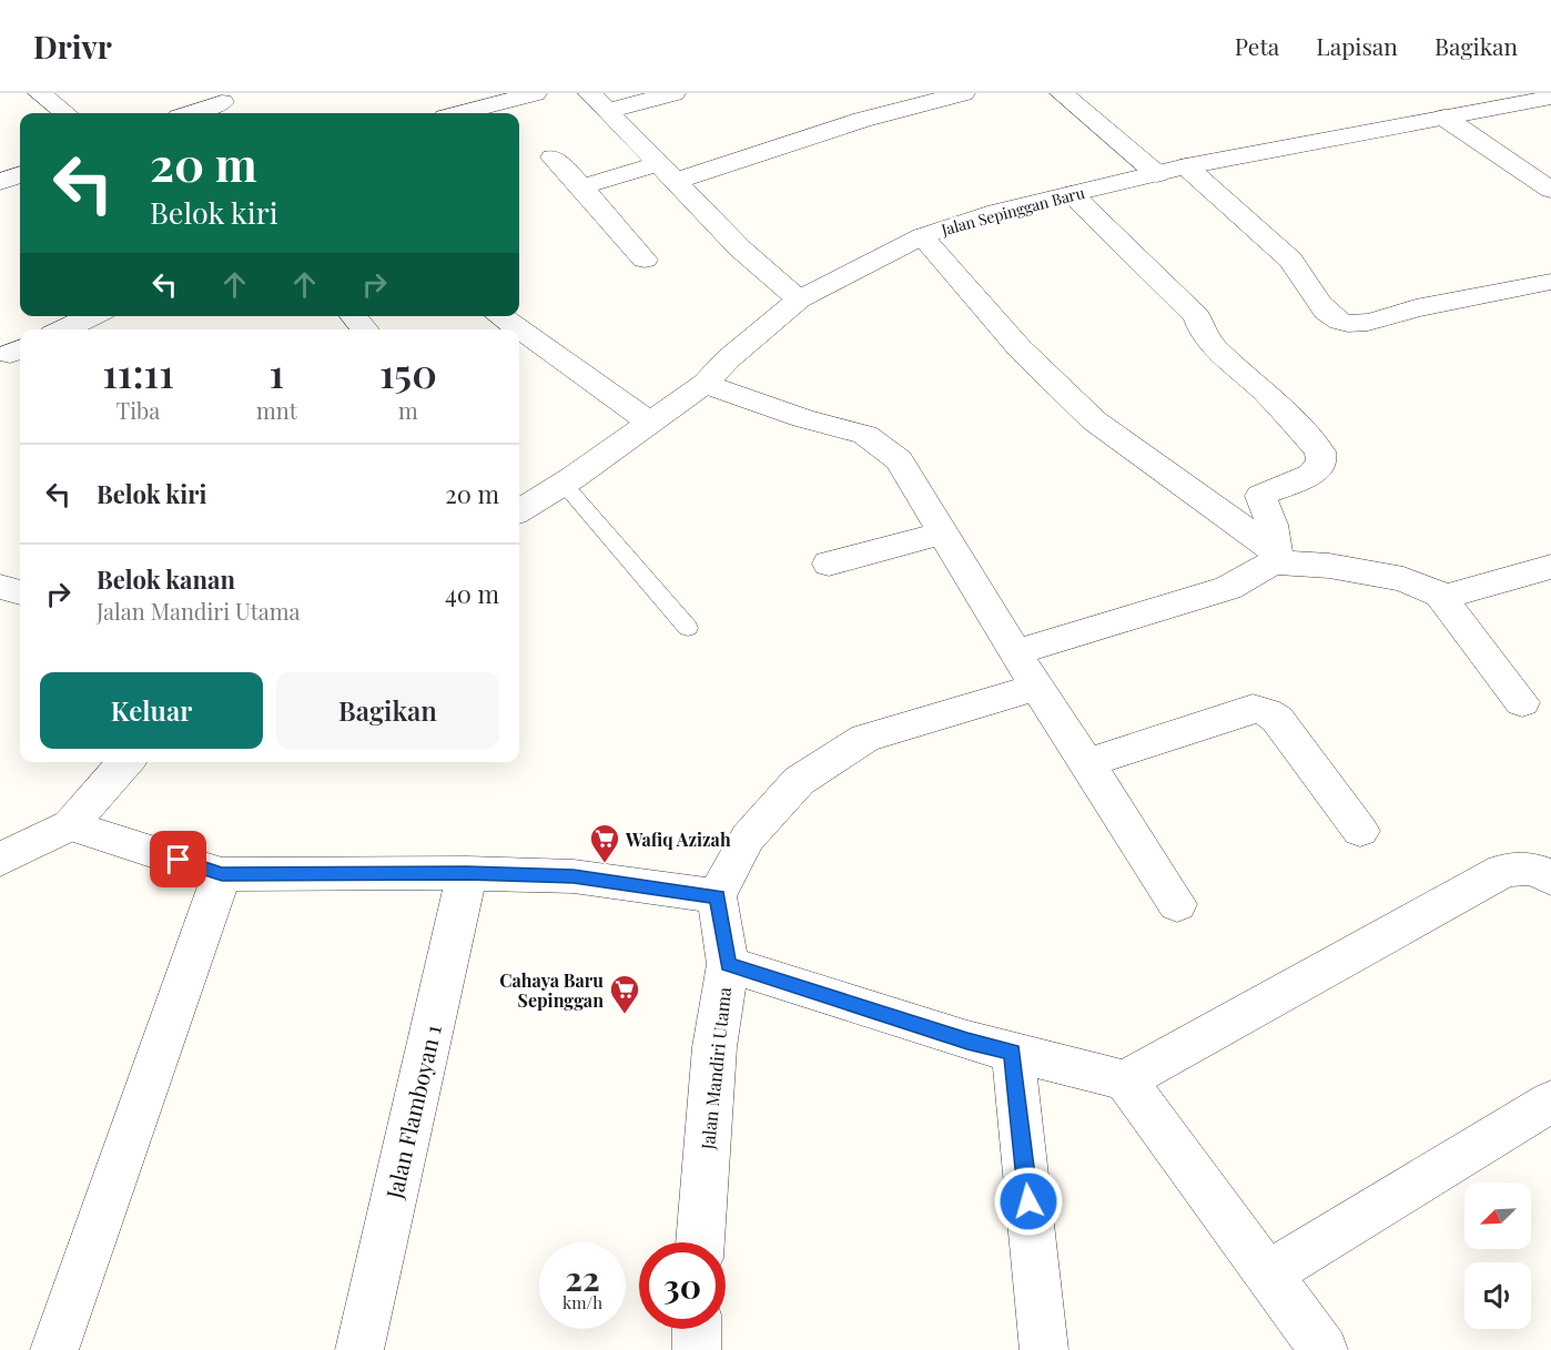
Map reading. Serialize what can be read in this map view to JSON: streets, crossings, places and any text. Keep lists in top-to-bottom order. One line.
{"streets":{"street":["Jalan Sepinggan Baru","Jalan Mandiri Utama","Jalan Flamboyan 1"]},"places":{"supermarket":["Wafiq Azizah","Cahaya Baru Sepinggan"]},"north":"bottom left","page":{"header":"Drivr","nav":["Peta","Lapisan","Bagikan"],"turn":["20 m","Belok kiri"],"eta":["11:11","Tiba","1","mnt","150","m"],"list":[{"name":"Belok kiri","value":"20 m"},{"name":"Belok kanan","note":"Jalan Mandiri Utama","value":"40 m"}],"buttons":["Keluar","Bagikan"],"speed":"22 km/h","limit":"30"}}
